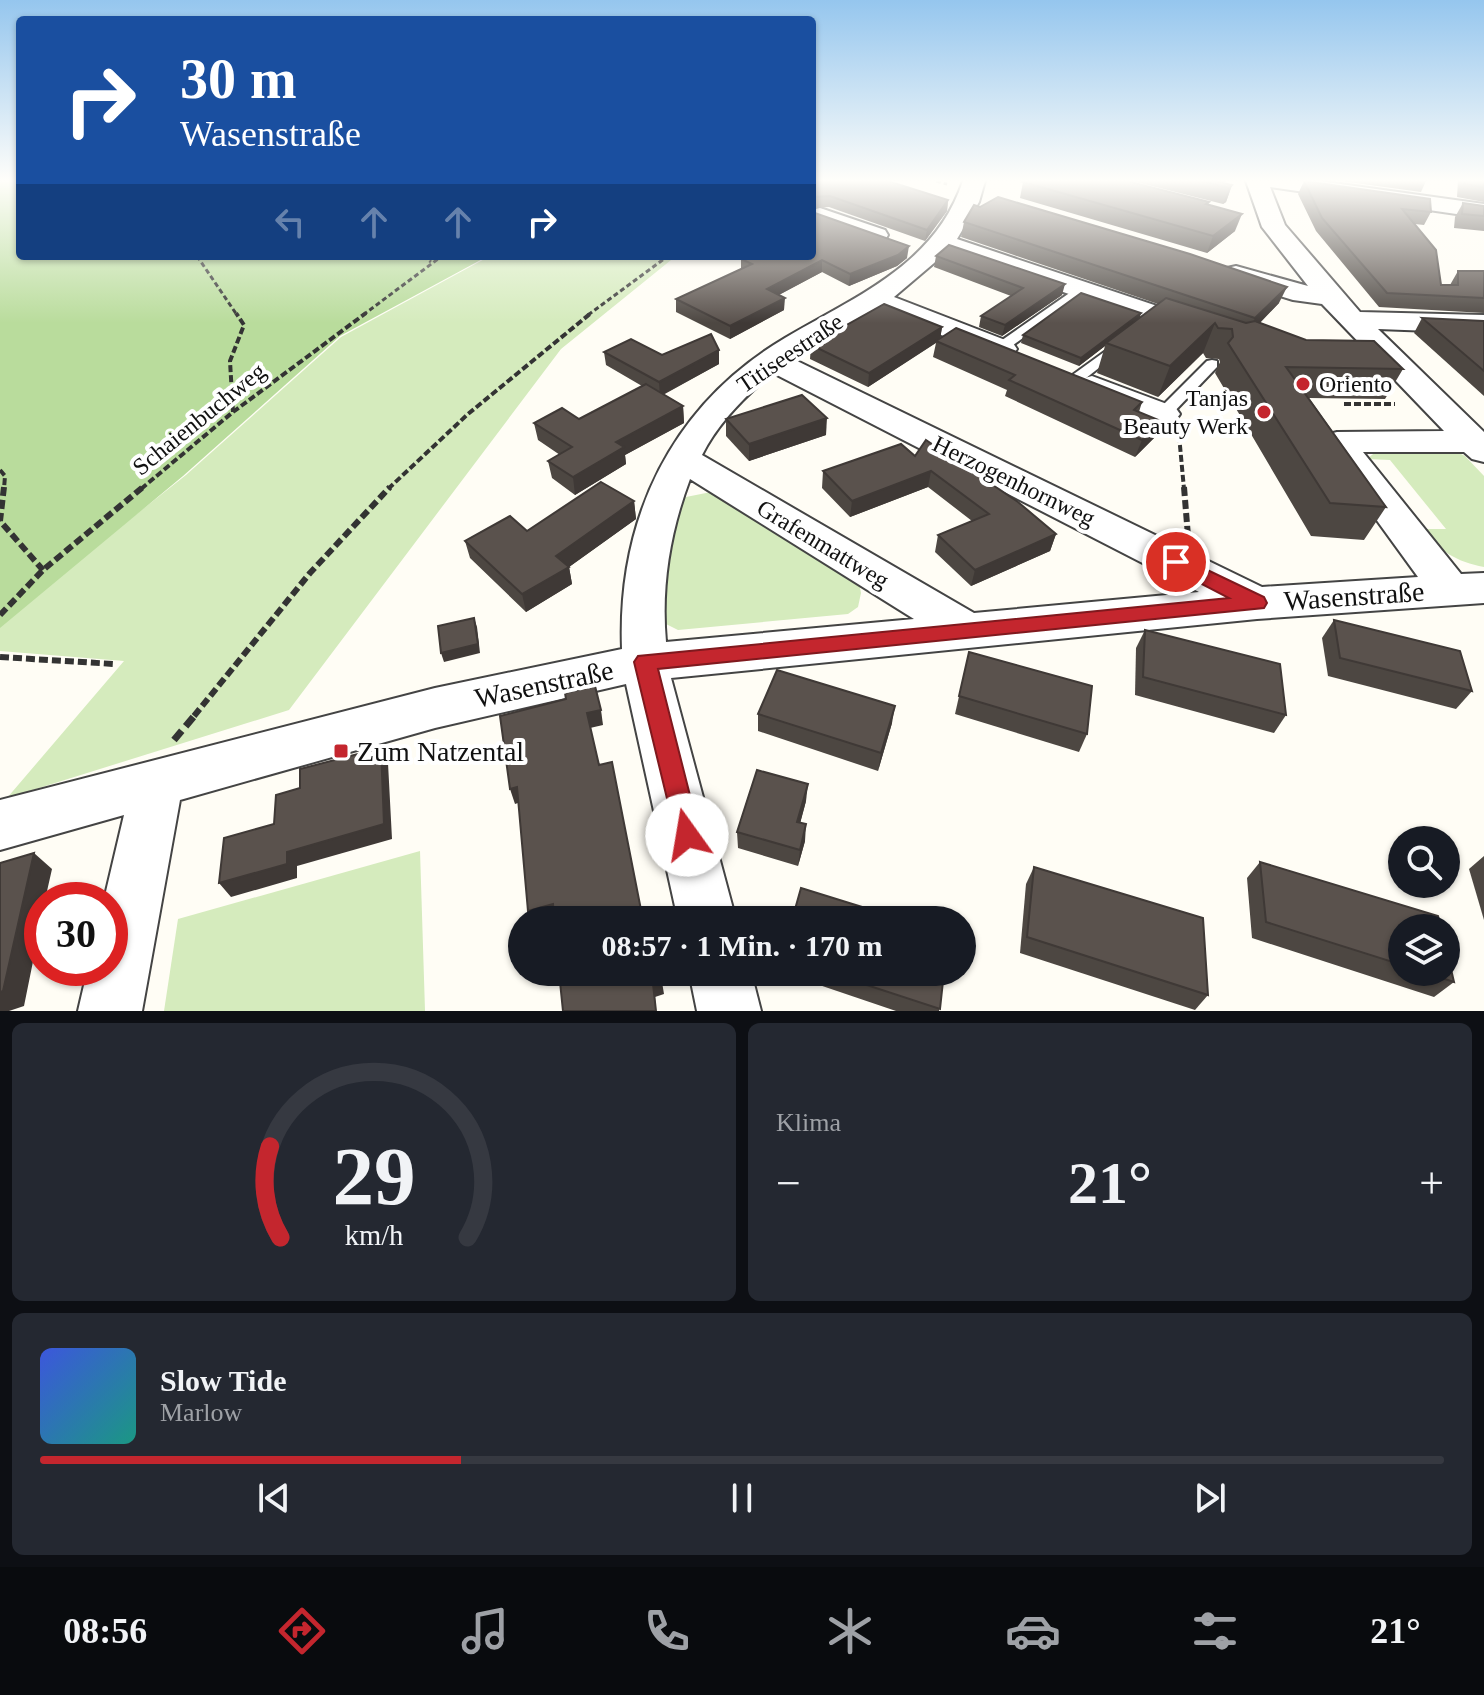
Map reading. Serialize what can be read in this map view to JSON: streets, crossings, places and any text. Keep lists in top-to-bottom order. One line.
{"streets":{"street":["Titiseestraße","Herzogenhornweg","Grafenmattweg","Wasenstraße"],"path":["Schaienbuchweg"]},"crossings":[["Titiseestraße","Herzogenhornweg"],["Titiseestraße","Grafenmattweg"],["Titiseestraße","Wasenstraße"],["Herzogenhornweg","Wasenstraße"],["Grafenmattweg","Wasenstraße"]],"places":{"other":["Oriento","Tanjas Beauty Werk"],"transit":["Zum Natzental"]},"page":{"turn":["30 m","Wasenstraße"],"limit":"30","trip":"08:57 · 1 Min. · 170 m","tile":"Klima","heat":["−","21°","+"],"song":["Slow Tide","Marlow"],"tabs":["08:56","21°"],"gauge":["29","km/h"]}}
